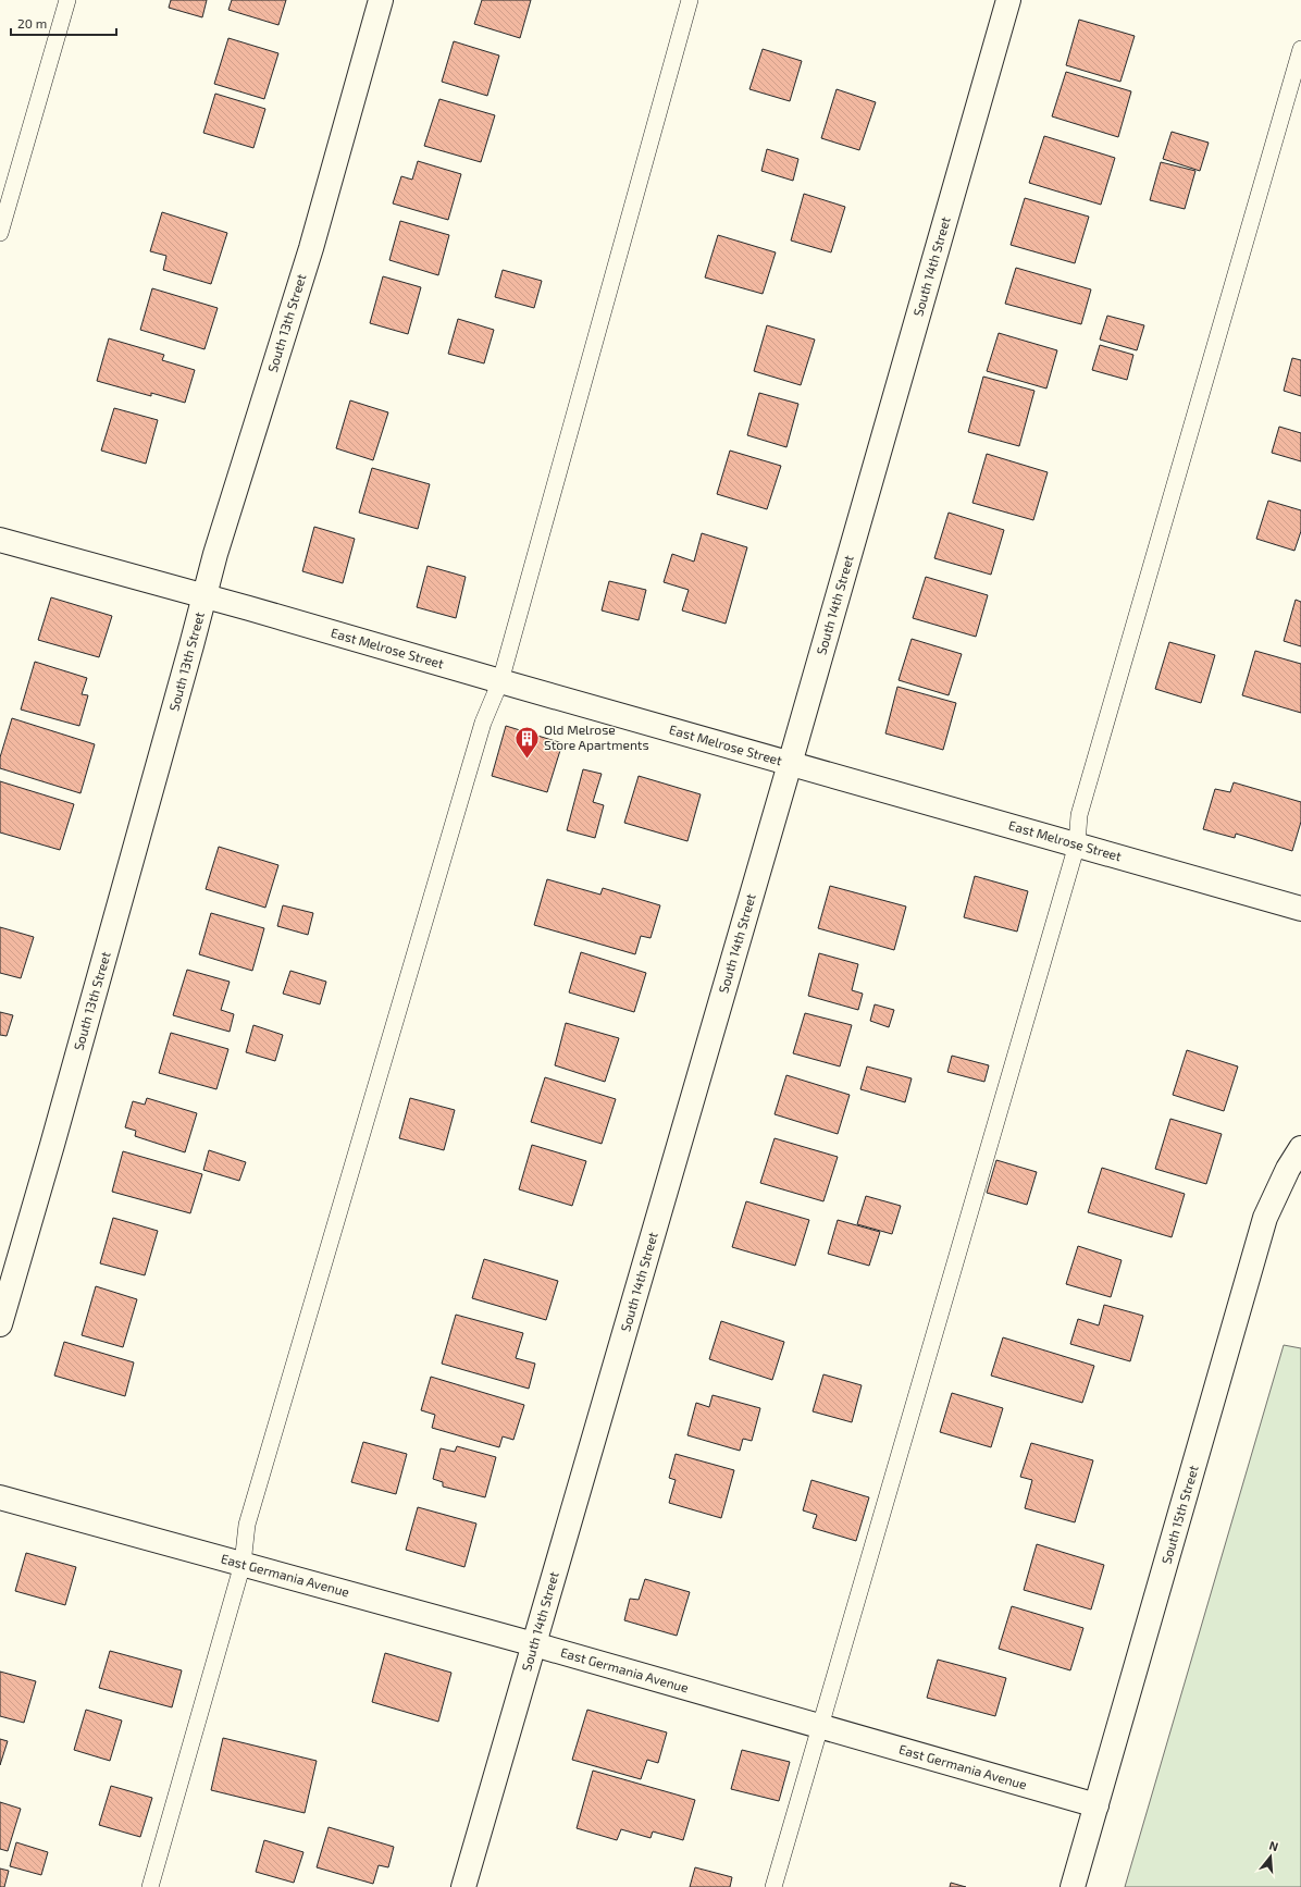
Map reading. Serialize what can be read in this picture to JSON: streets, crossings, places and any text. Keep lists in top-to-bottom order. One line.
{"streets":{"street":["South 14th Street","South 13th Street","East Melrose Street","South 15th Street","East Germania Avenue"]},"crossings":[["South 14th Street","East Melrose Street"],["South 14th Street","East Germania Avenue"],["South 13th Street","East Melrose Street"],["South 15th Street","East Germania Avenue"]],"places":{"building":["Old Melrose Store Apartments"]},"scale_bar":"20 m","north":"top"}
